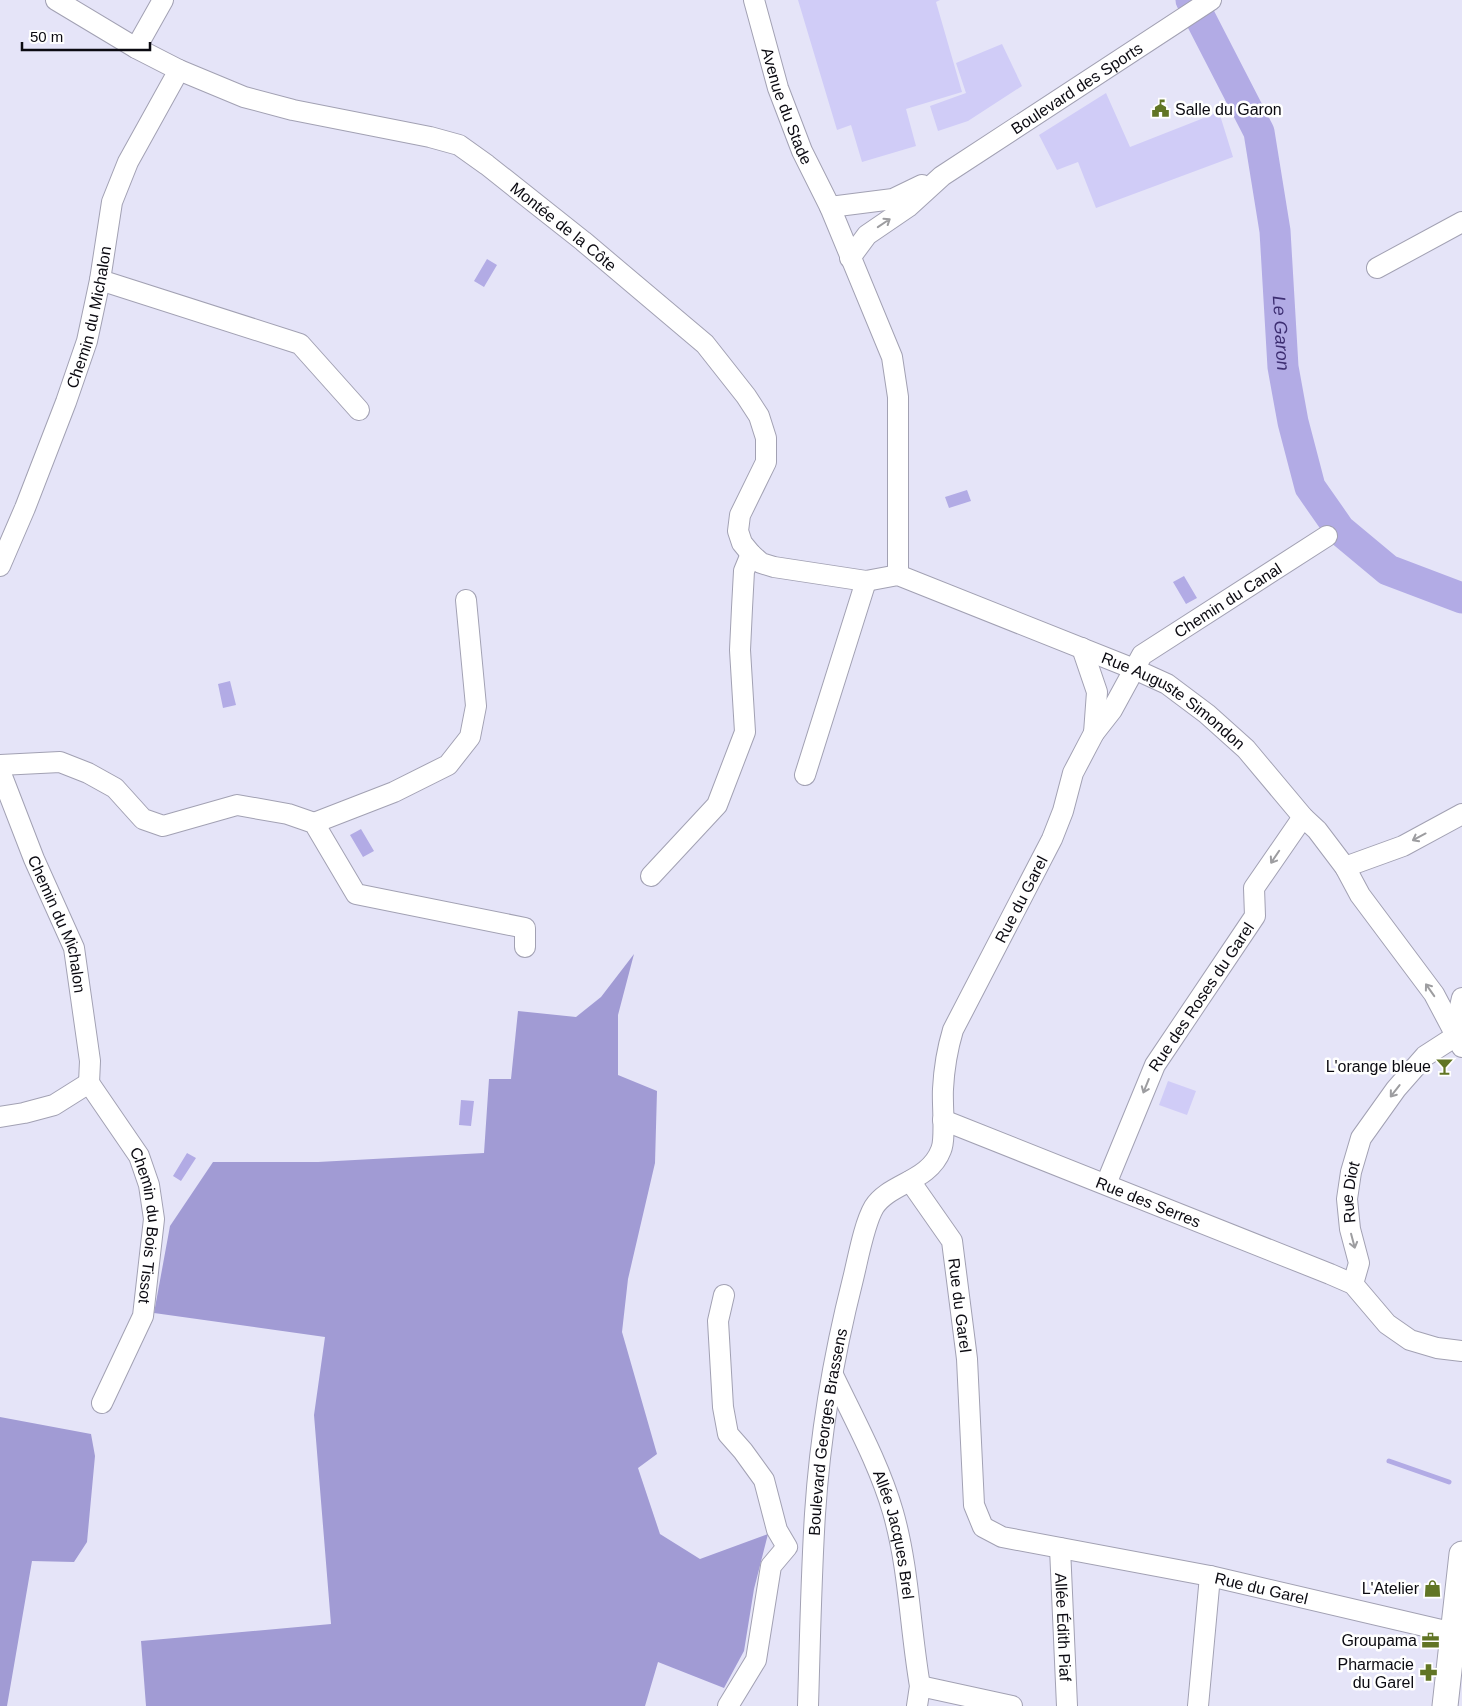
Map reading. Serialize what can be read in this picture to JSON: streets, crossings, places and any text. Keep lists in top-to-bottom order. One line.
{"streets":{"street":["Boulevard des Sports","Avenue du Stade","Montée de la Côte","Chemin du Michalon","Chemin du Canal","Rue Auguste Simondon","Rue du Garel","Rue des Roses du Garel","Rue Diot","Rue des Serres","Chemin du Bois Tissot","Boulevard Georges Brassens","Allée Jacques Brel","Allée Édith Piaf"]},"crossings":[["Boulevard des Sports","Avenue du Stade"],["Avenue du Stade","Rue Auguste Simondon"],["Montée de la Côte","Chemin du Michalon"],["Chemin du Michalon","Chemin du Bois Tissot"],["Chemin du Canal","Rue Auguste Simondon"],["Chemin du Canal","Rue du Garel"],["Rue Auguste Simondon","Rue du Garel"],["Rue Auguste Simondon","Rue des Roses du Garel"],["Rue Auguste Simondon","Rue Diot"],["Rue du Garel","Rue des Serres"],["Rue du Garel","Boulevard Georges Brassens"],["Rue du Garel","Allée Édith Piaf"],["Rue des Roses du Garel","Rue des Serres"],["Rue Diot","Rue des Serres"],["Boulevard Georges Brassens","Allée Jacques Brel"]],"one_way":["Rue des Roses du Garel","Rue Diot"],"water":["Le Garon"],"places":{"public building":["Salle du Garon"],"bar":["L'orange bleue"],"shop":["L'Atelier"],"office":["Groupama"],"pharmacy":["Pharmacie du Garel"]},"scale_bar":"50 m"}
